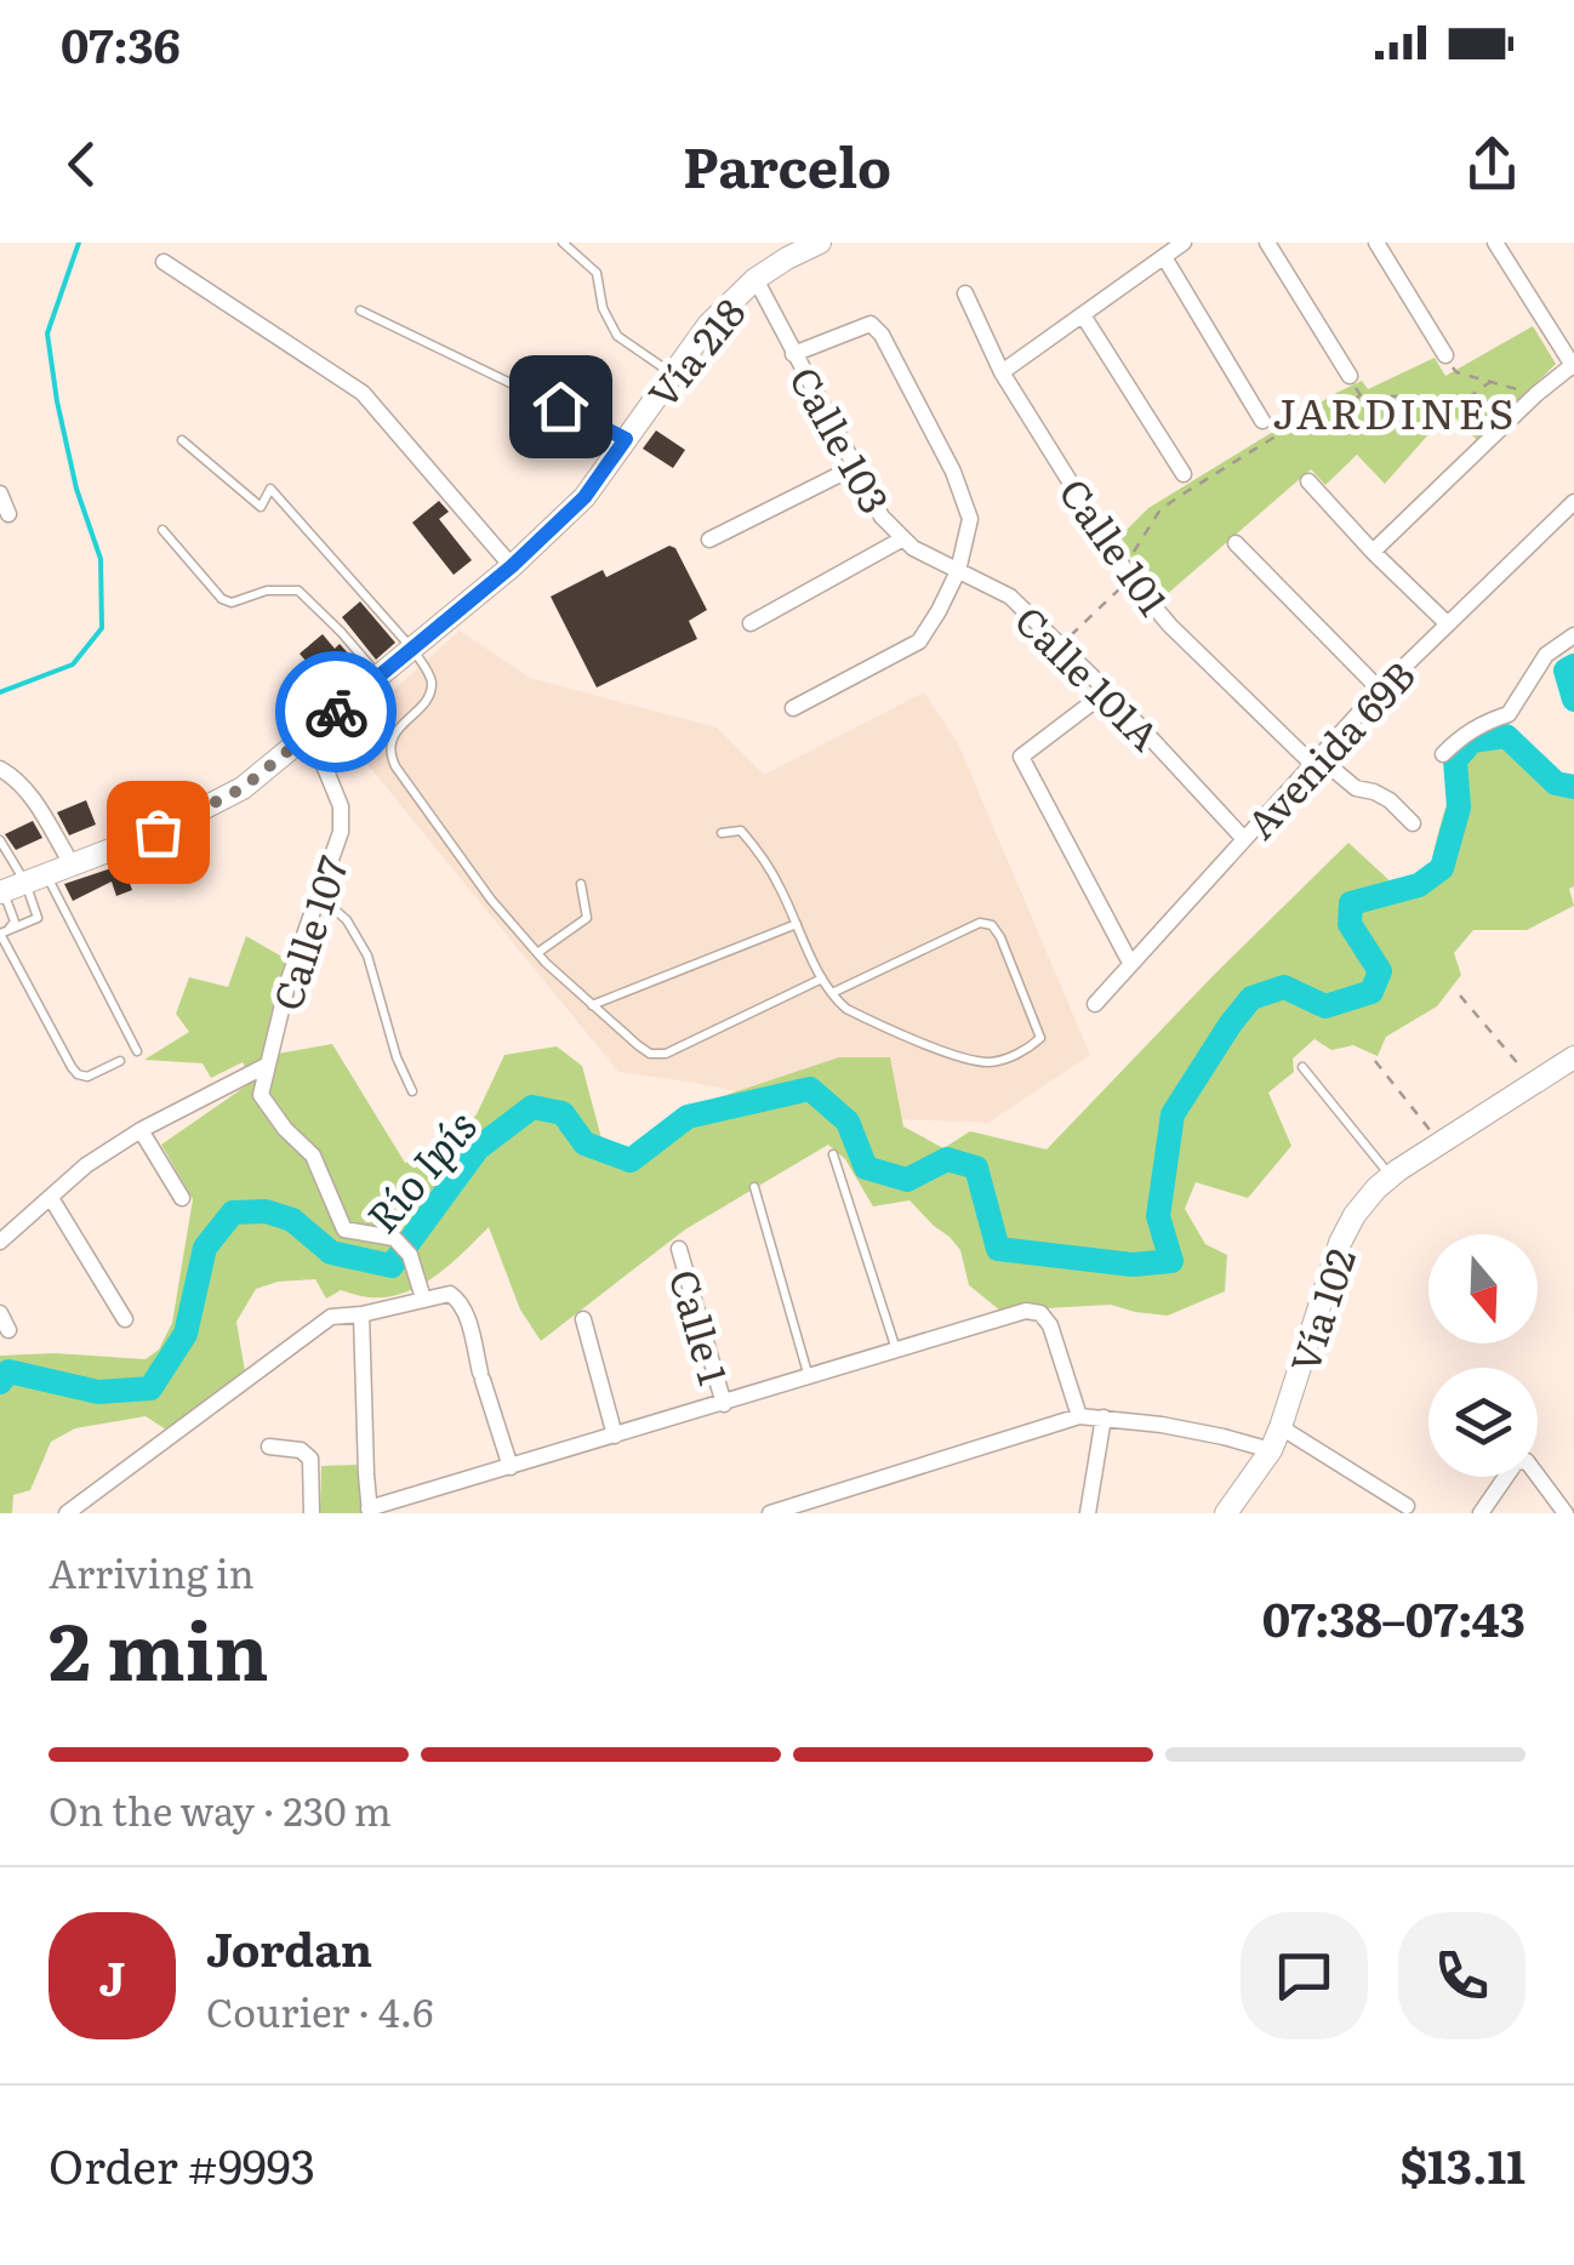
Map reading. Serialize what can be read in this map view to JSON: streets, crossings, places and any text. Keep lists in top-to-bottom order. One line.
{"streets":{"main road":["Vía 218","Vía 102"],"street":["Calle 103","Calle 101","Calle 101A","Avenida 69B","Calle 107","Calle 1"]},"crossings":[["Vía 218","Calle 103"],["Vía 218","Calle 107"],["Calle 103","Calle 101A"],["Calle 101","Avenida 69B"],["Calle 101A","Avenida 69B"]],"districts":["JARDINES"],"water":["Río Ipís"],"north":"bottom","page":{"status":"07:36","header":"Parcelo","heading":["2 min","Arriving in","07:38–07:43"],"panel":["Jordan","Courier · 4.6","Order #9993","$13.11"],"bar":"On the way · 230 m","round":"J"}}
